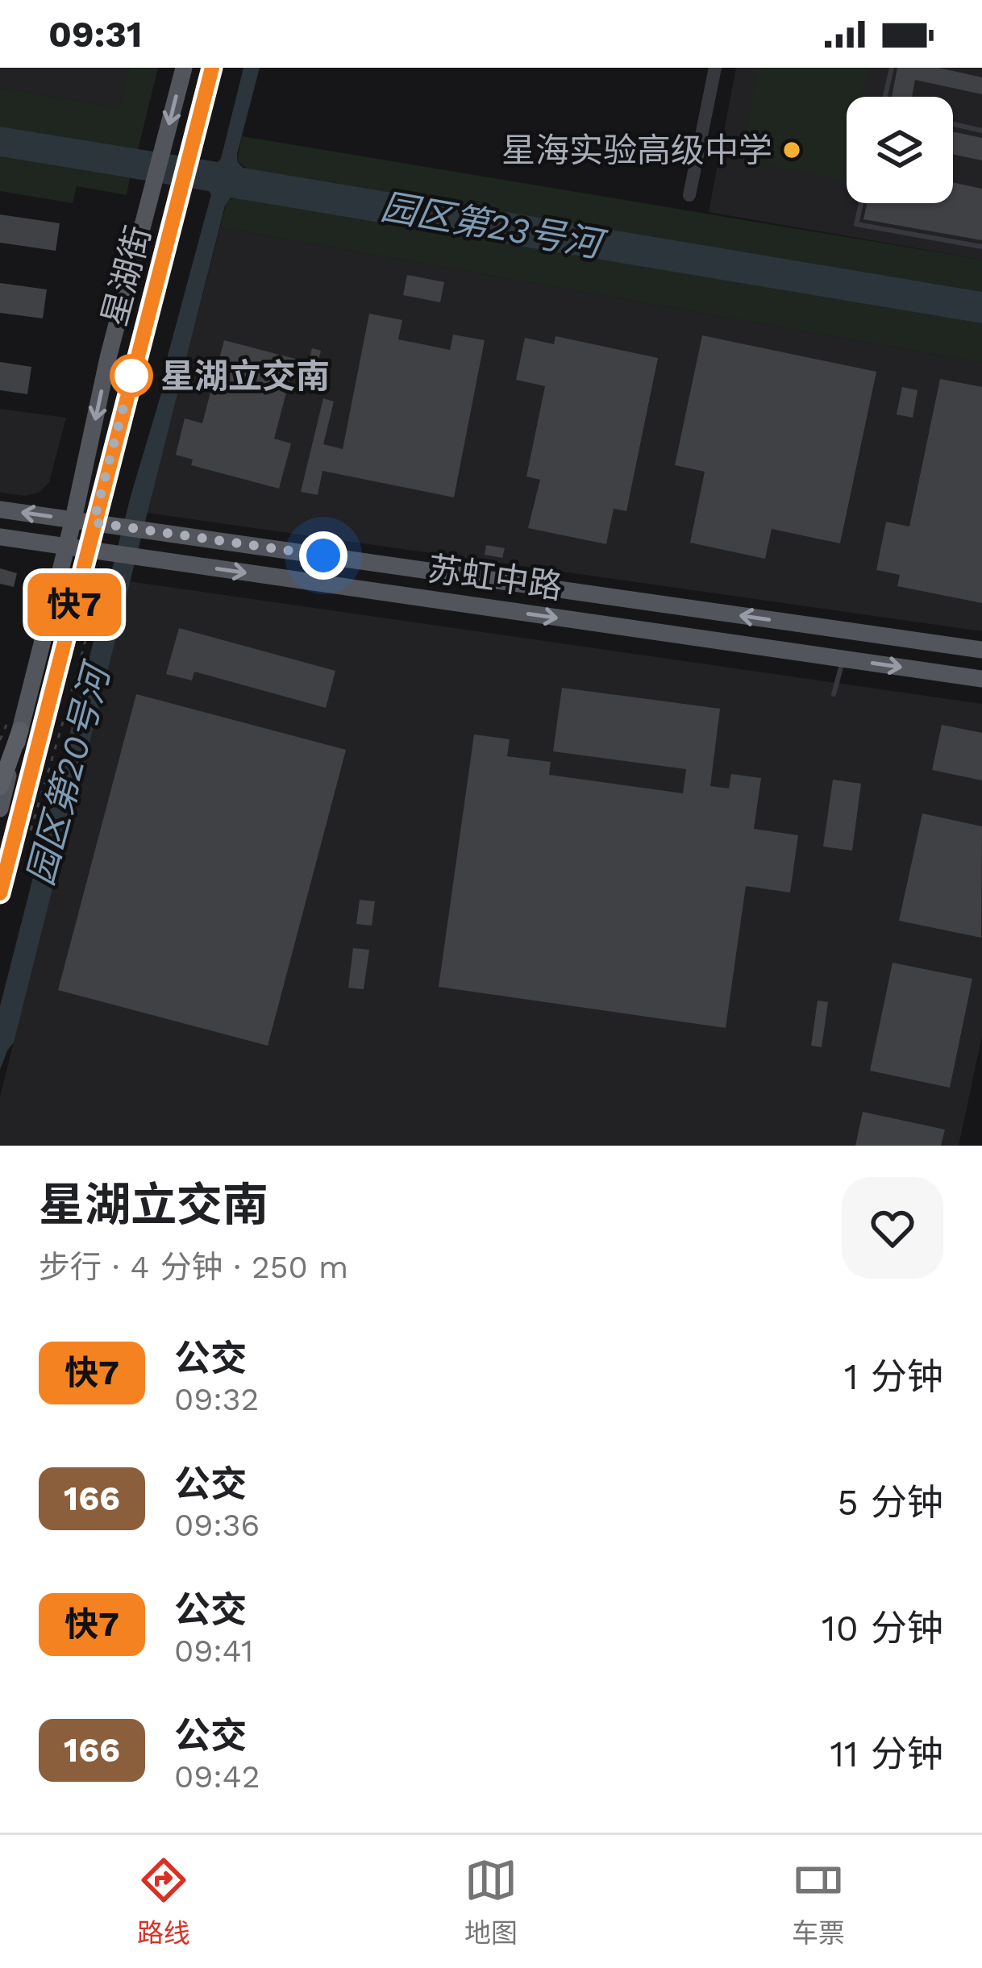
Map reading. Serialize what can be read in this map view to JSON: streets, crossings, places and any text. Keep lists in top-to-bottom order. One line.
{"streets":{"main road":["星湖街","苏虹中路"]},"crossings":[["星湖街","苏虹中路"]],"water":["园区第23号河","园区第20号河"],"places":["星海实验高级中学","星湖立交南"],"lines":["bus line 快7"],"page":{"status":"09:31","on_map":"快7","heading":["星湖立交南","步行 · 4 分钟 · 250 m"],"list":[{"mark":"快7","name":"公交","note":"09:32","value":"1 分钟"},{"mark":"166","name":"公交","note":"09:36","value":"5 分钟"},{"mark":"快7","name":"公交","note":"09:41","value":"10 分钟"},{"mark":"166","name":"公交","note":"09:42","value":"11 分钟"}],"tabs":["路线","地图","车票"]}}
